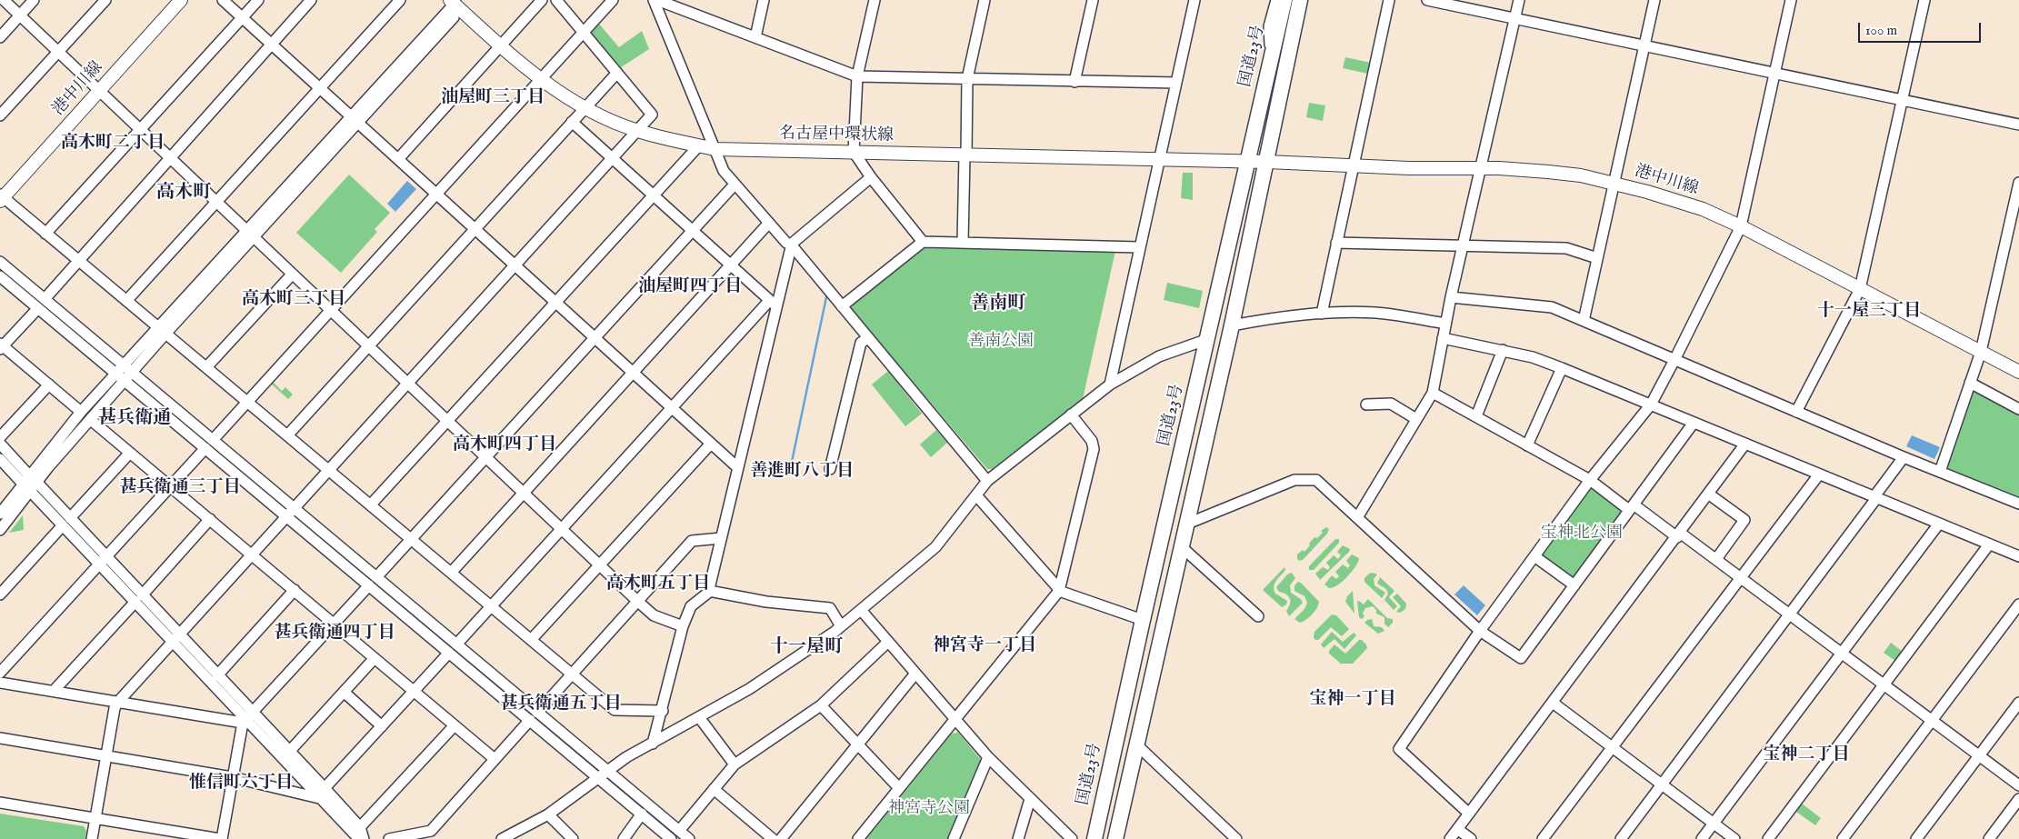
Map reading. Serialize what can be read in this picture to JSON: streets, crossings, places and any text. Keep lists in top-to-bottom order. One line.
{"streets":{"highway":["国道23号"],"main road":["港中川線","名古屋中環状線"]},"crossings":[["国道23号","名古屋中環状線"],["港中川線","名古屋中環状線"]],"districts":["油屋町三丁目","高木町二丁目","高木町","油屋町四丁目","高木町三丁目","善南町","十一屋三丁目","甚兵衛通","高木町四丁目","善進町八丁目","甚兵衛通三丁目","高木町五丁目","甚兵衛通四丁目","神宮寺一丁目","十一屋町","宝神一丁目","甚兵衛通五丁目","宝神二丁目","惟信町六丁目"],"parks":["善南公園","宝神北公園","神宮寺公園"],"scale_bar":"100 m"}
